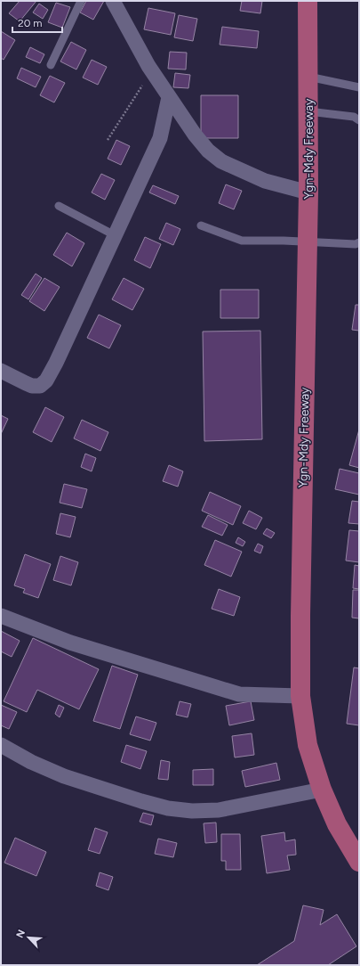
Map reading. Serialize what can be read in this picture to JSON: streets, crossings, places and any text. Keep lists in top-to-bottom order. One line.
{"streets":{"main road":["Ygn-Mdy Freeway"]},"scale_bar":"20 m","north":"top left"}
